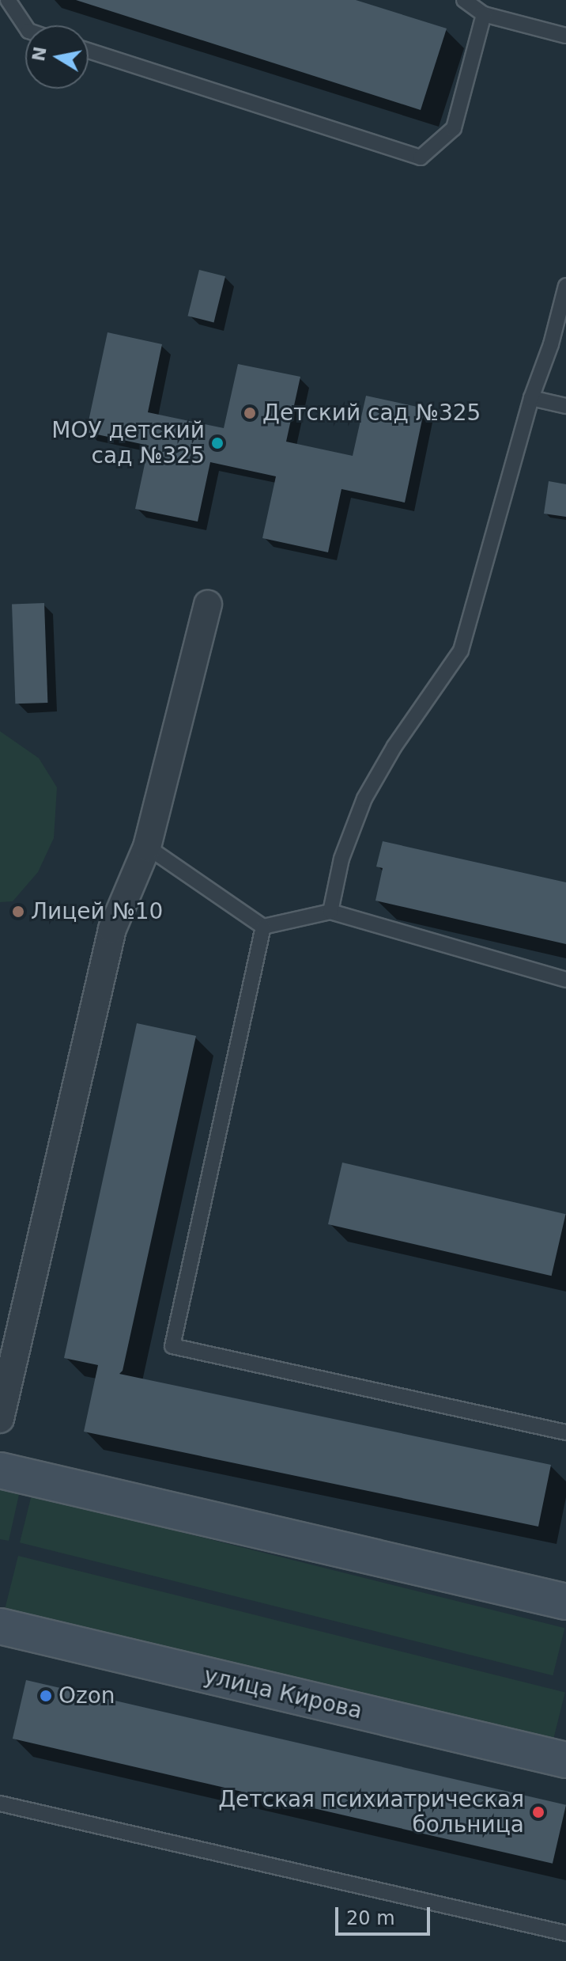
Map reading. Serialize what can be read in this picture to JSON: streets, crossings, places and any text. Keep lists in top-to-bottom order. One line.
{"streets":{"main road":["улица Кирова"]},"places":["Детский сад №325","МОУ детский сад №325","Лицей №10","Ozon","Детская психиатрическая больница"],"scale_bar":"20 m","north":"left"}
